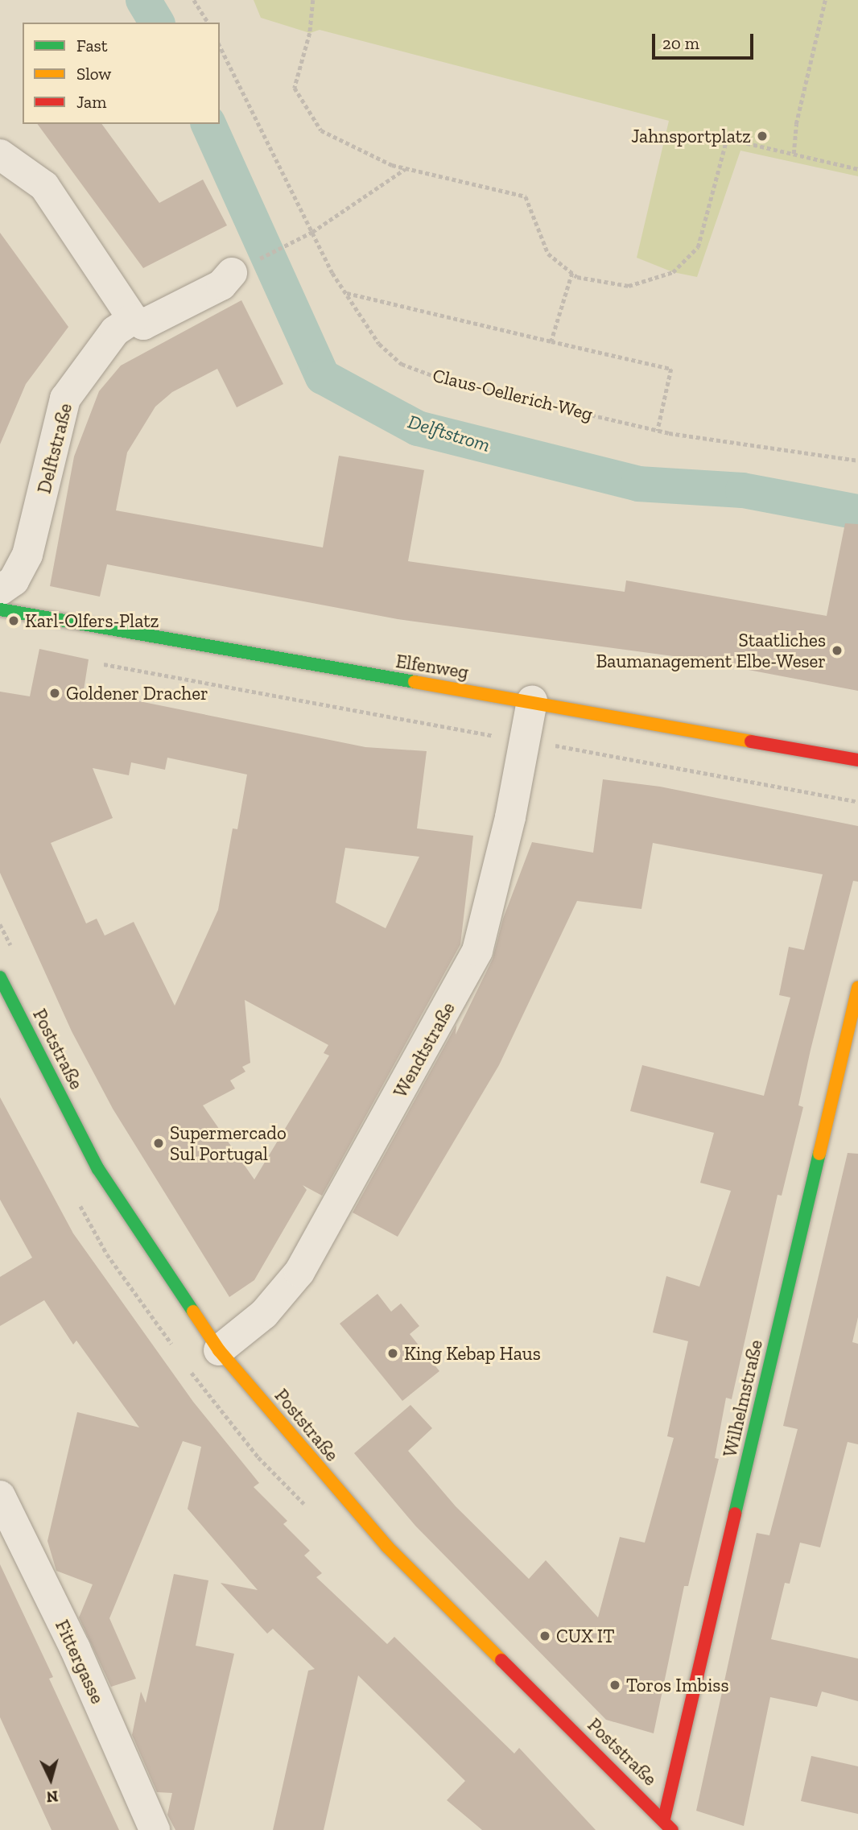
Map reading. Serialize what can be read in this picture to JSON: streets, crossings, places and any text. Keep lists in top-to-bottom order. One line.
{"streets":{"street":["Delftstraße","Elfenweg","Poststraße","Wendtstraße","Wilhelmstraße","Fittergasse"],"path":["Claus-Oellerich-Weg"]},"crossings":[["Elfenweg","Wendtstraße"],["Poststraße","Wendtstraße"],["Poststraße","Wilhelmstraße"]],"water":["Delftstrom"],"places":["Jahnsportplatz","Karl-Olfers-Platz","Staatliches Baumanagement Elbe-Weser","Goldener Dracher","Supermercado Sul Portugal","King Kebap Haus","CUX IT","Toros Imbiss"],"legend":["Fast","Slow","Jam"],"scale_bar":"20 m","north":"bottom"}
